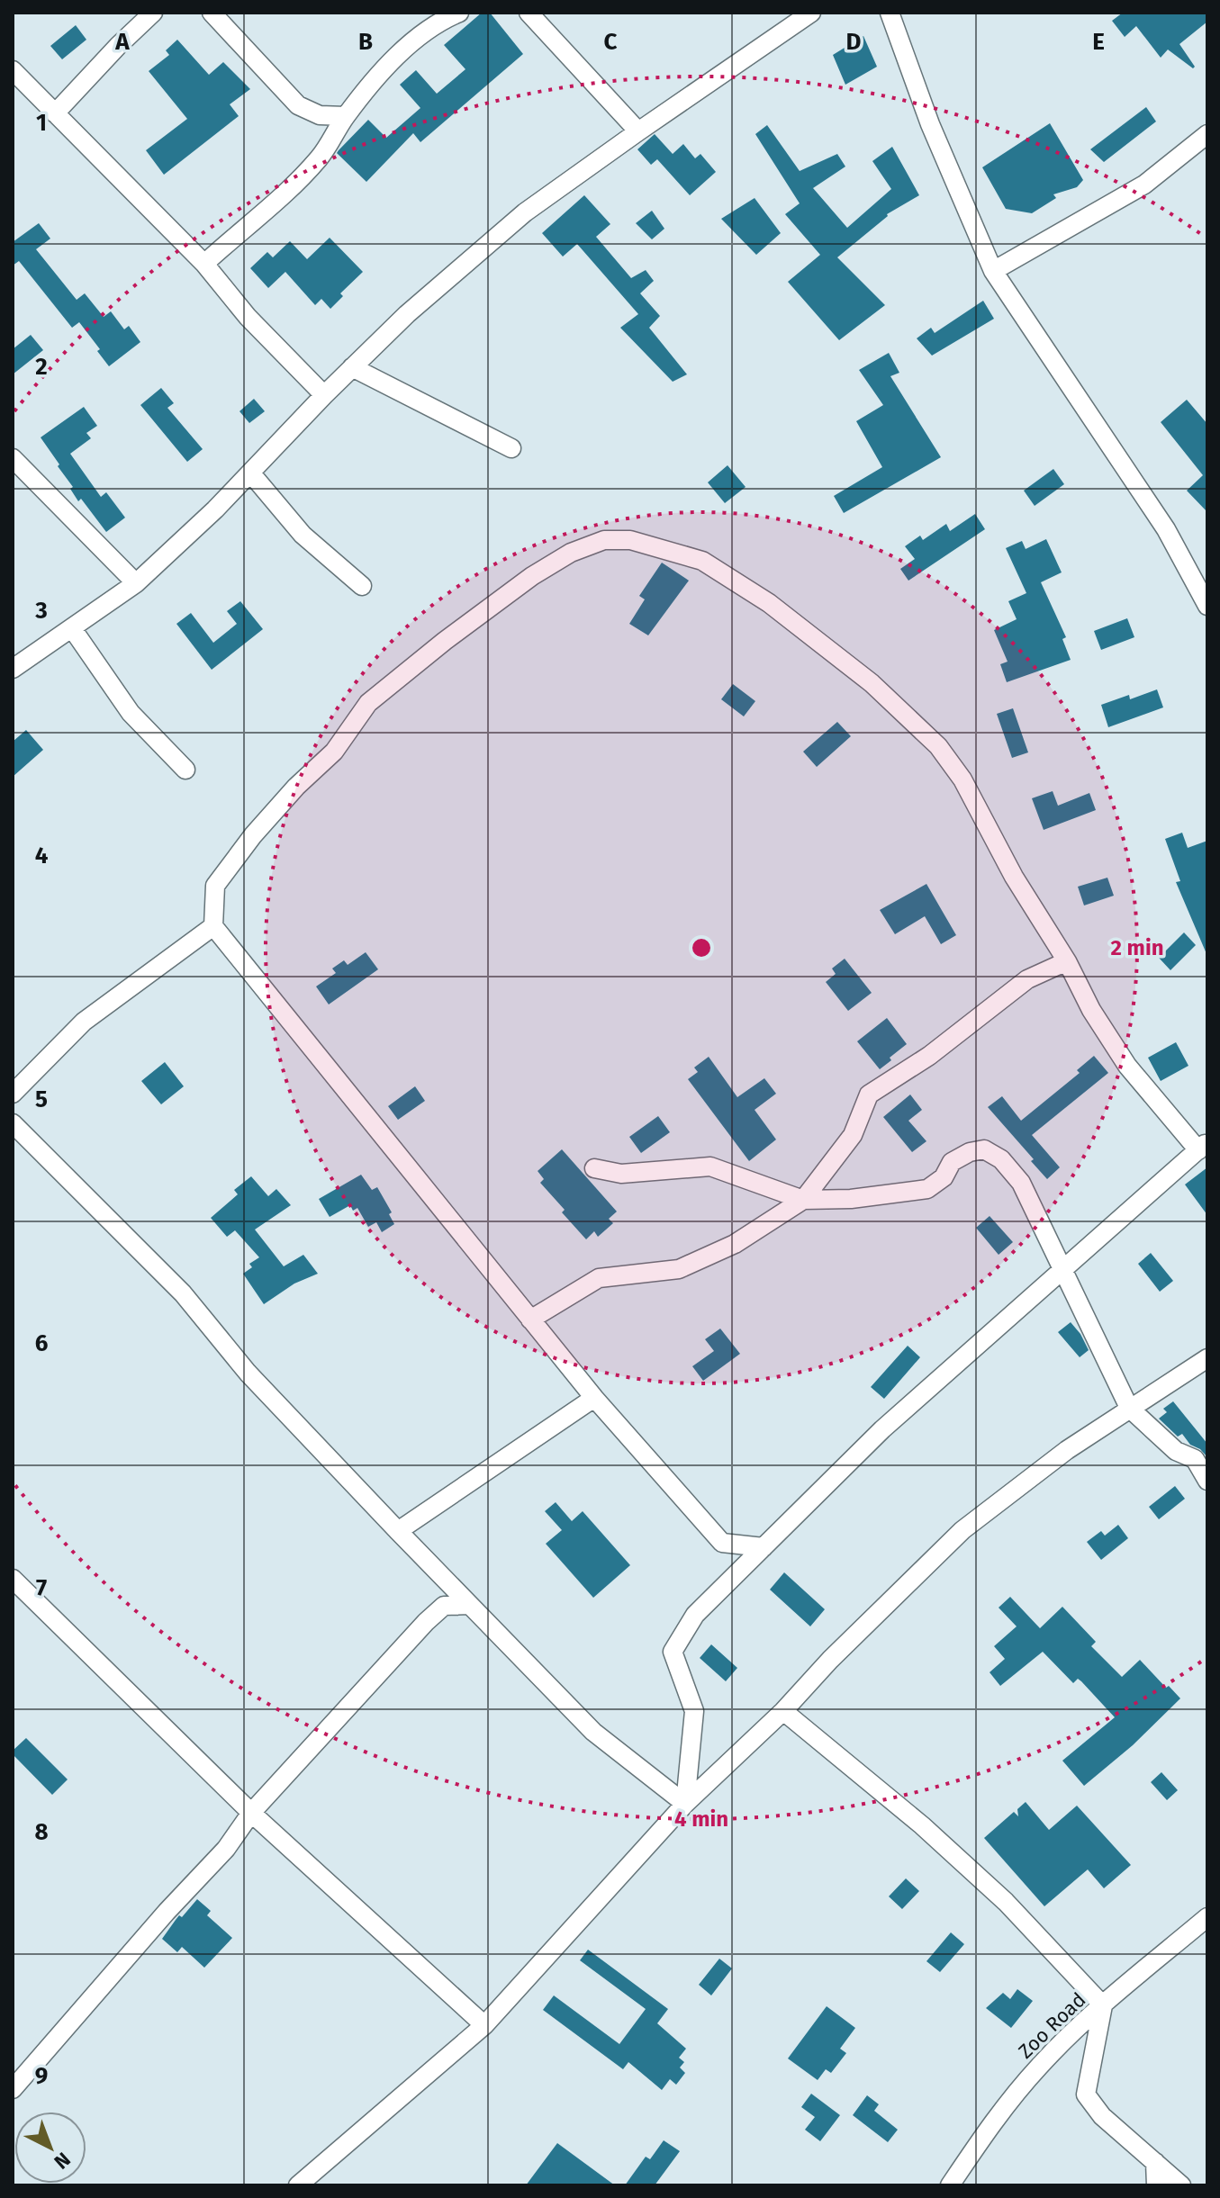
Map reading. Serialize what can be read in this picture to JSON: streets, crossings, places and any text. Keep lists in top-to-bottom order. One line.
{"streets":{"street":["Zoo Road"]},"north":"bottom right","grid":{"columns":["A","B","C","D","E"],"rows":["1","2","3","4","5","6","7","8","9"]},"rings":["2 min","4 min"]}
